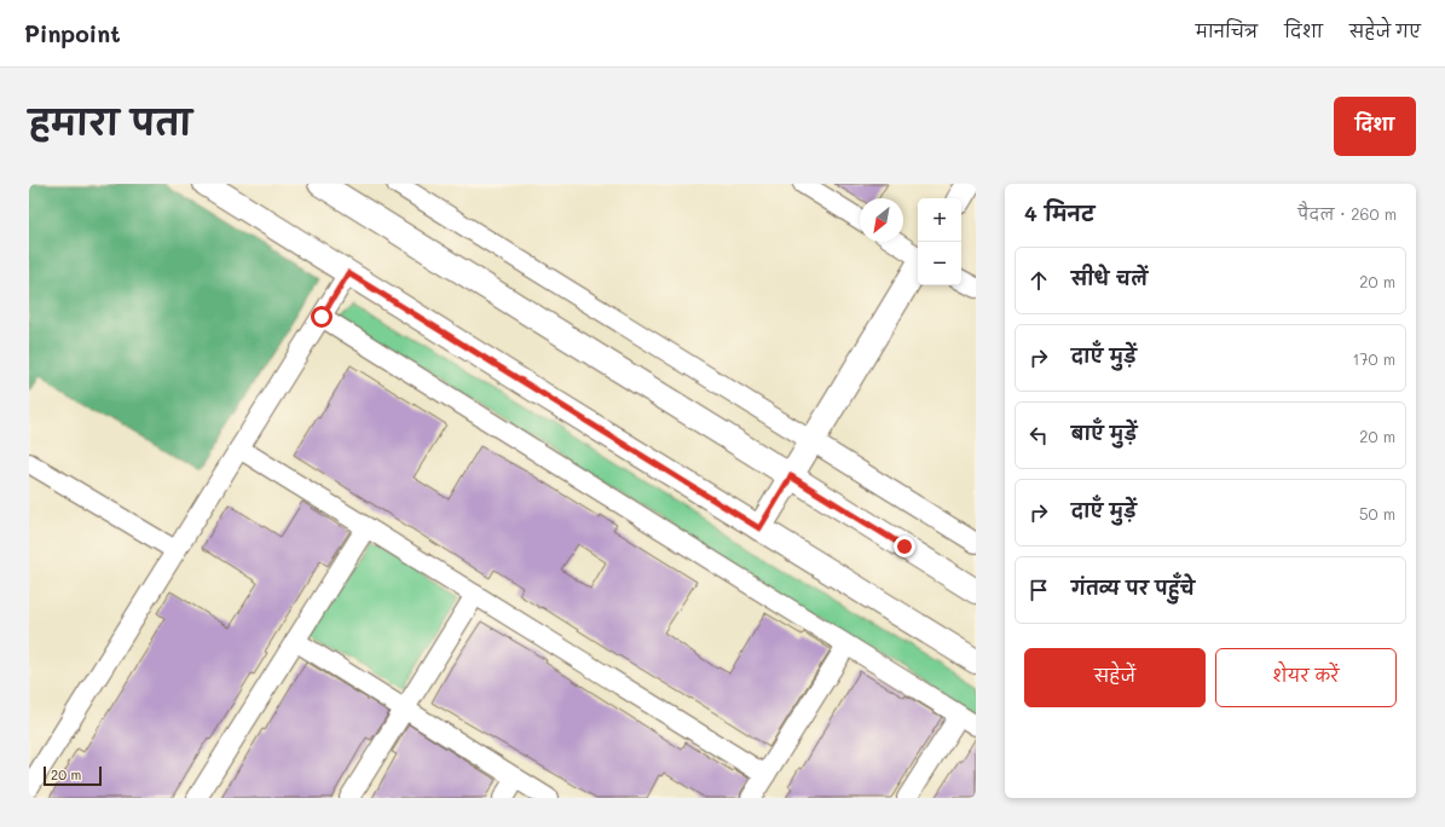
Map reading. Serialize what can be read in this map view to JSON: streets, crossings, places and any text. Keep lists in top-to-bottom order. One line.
{"scale_bar":"20 m","north":"bottom left","page":{"header":"Pinpoint","nav":["मानचित्र","दिशा","सहेजे गए"],"title":"हमारा पता","buttons":["दिशा",["सहेजें","शेयर करें"]],"heading":["4 मिनट","पैदल · 260 m"],"map_buttons":["+","−"],"list":[["सीधे चलें","20 m"],["दाएँ मुड़ें","170 m"],["बाएँ मुड़ें","20 m"],["दाएँ मुड़ें","50 m"],"गंतव्य पर पहुँचे"],"scale":"20 m"}}
